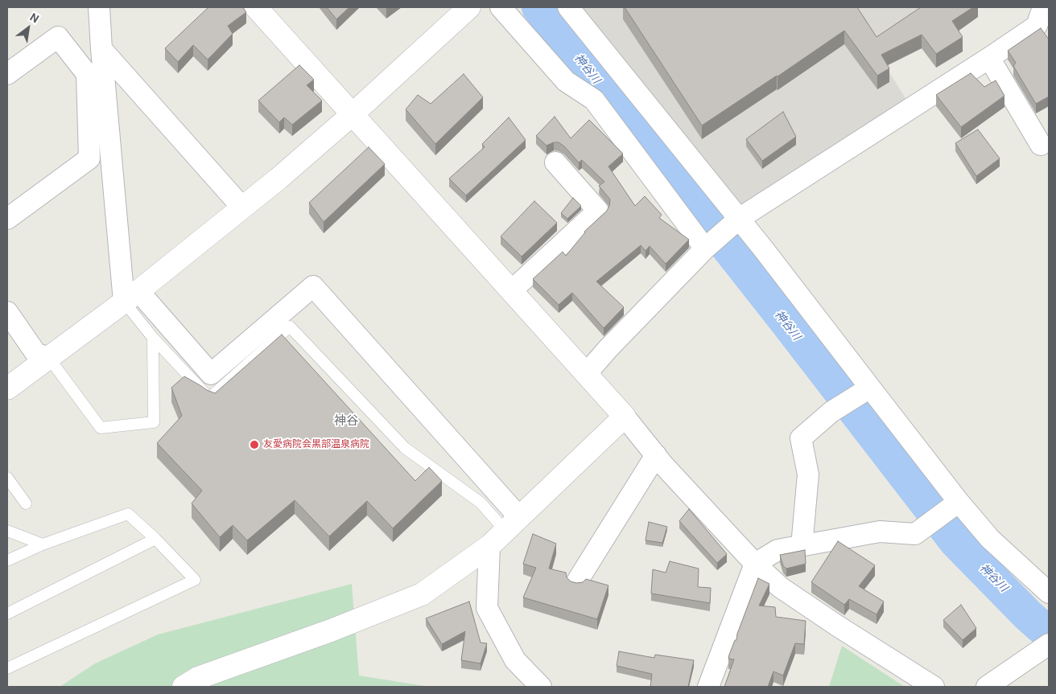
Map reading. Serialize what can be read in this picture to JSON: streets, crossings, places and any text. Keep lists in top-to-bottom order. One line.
{"districts":["神谷"],"water":["神谷川"],"places":["友愛病院会黒部温泉病院"],"north":"top right"}
